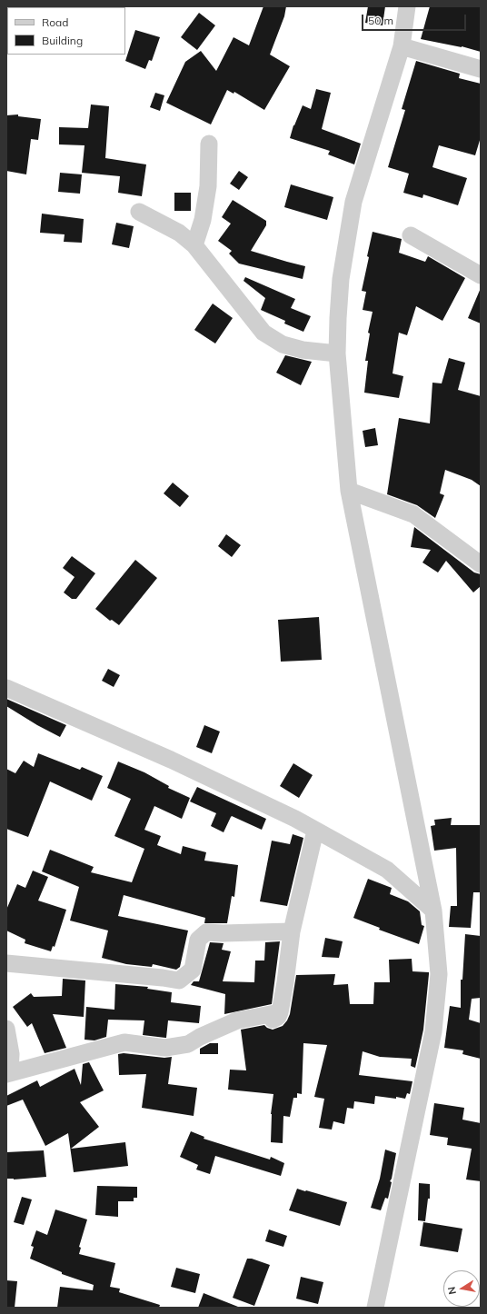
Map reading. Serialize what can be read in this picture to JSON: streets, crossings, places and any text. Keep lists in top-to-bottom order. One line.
{"legend":["Road","Building"],"scale_bar":"50 m","north":"left"}
